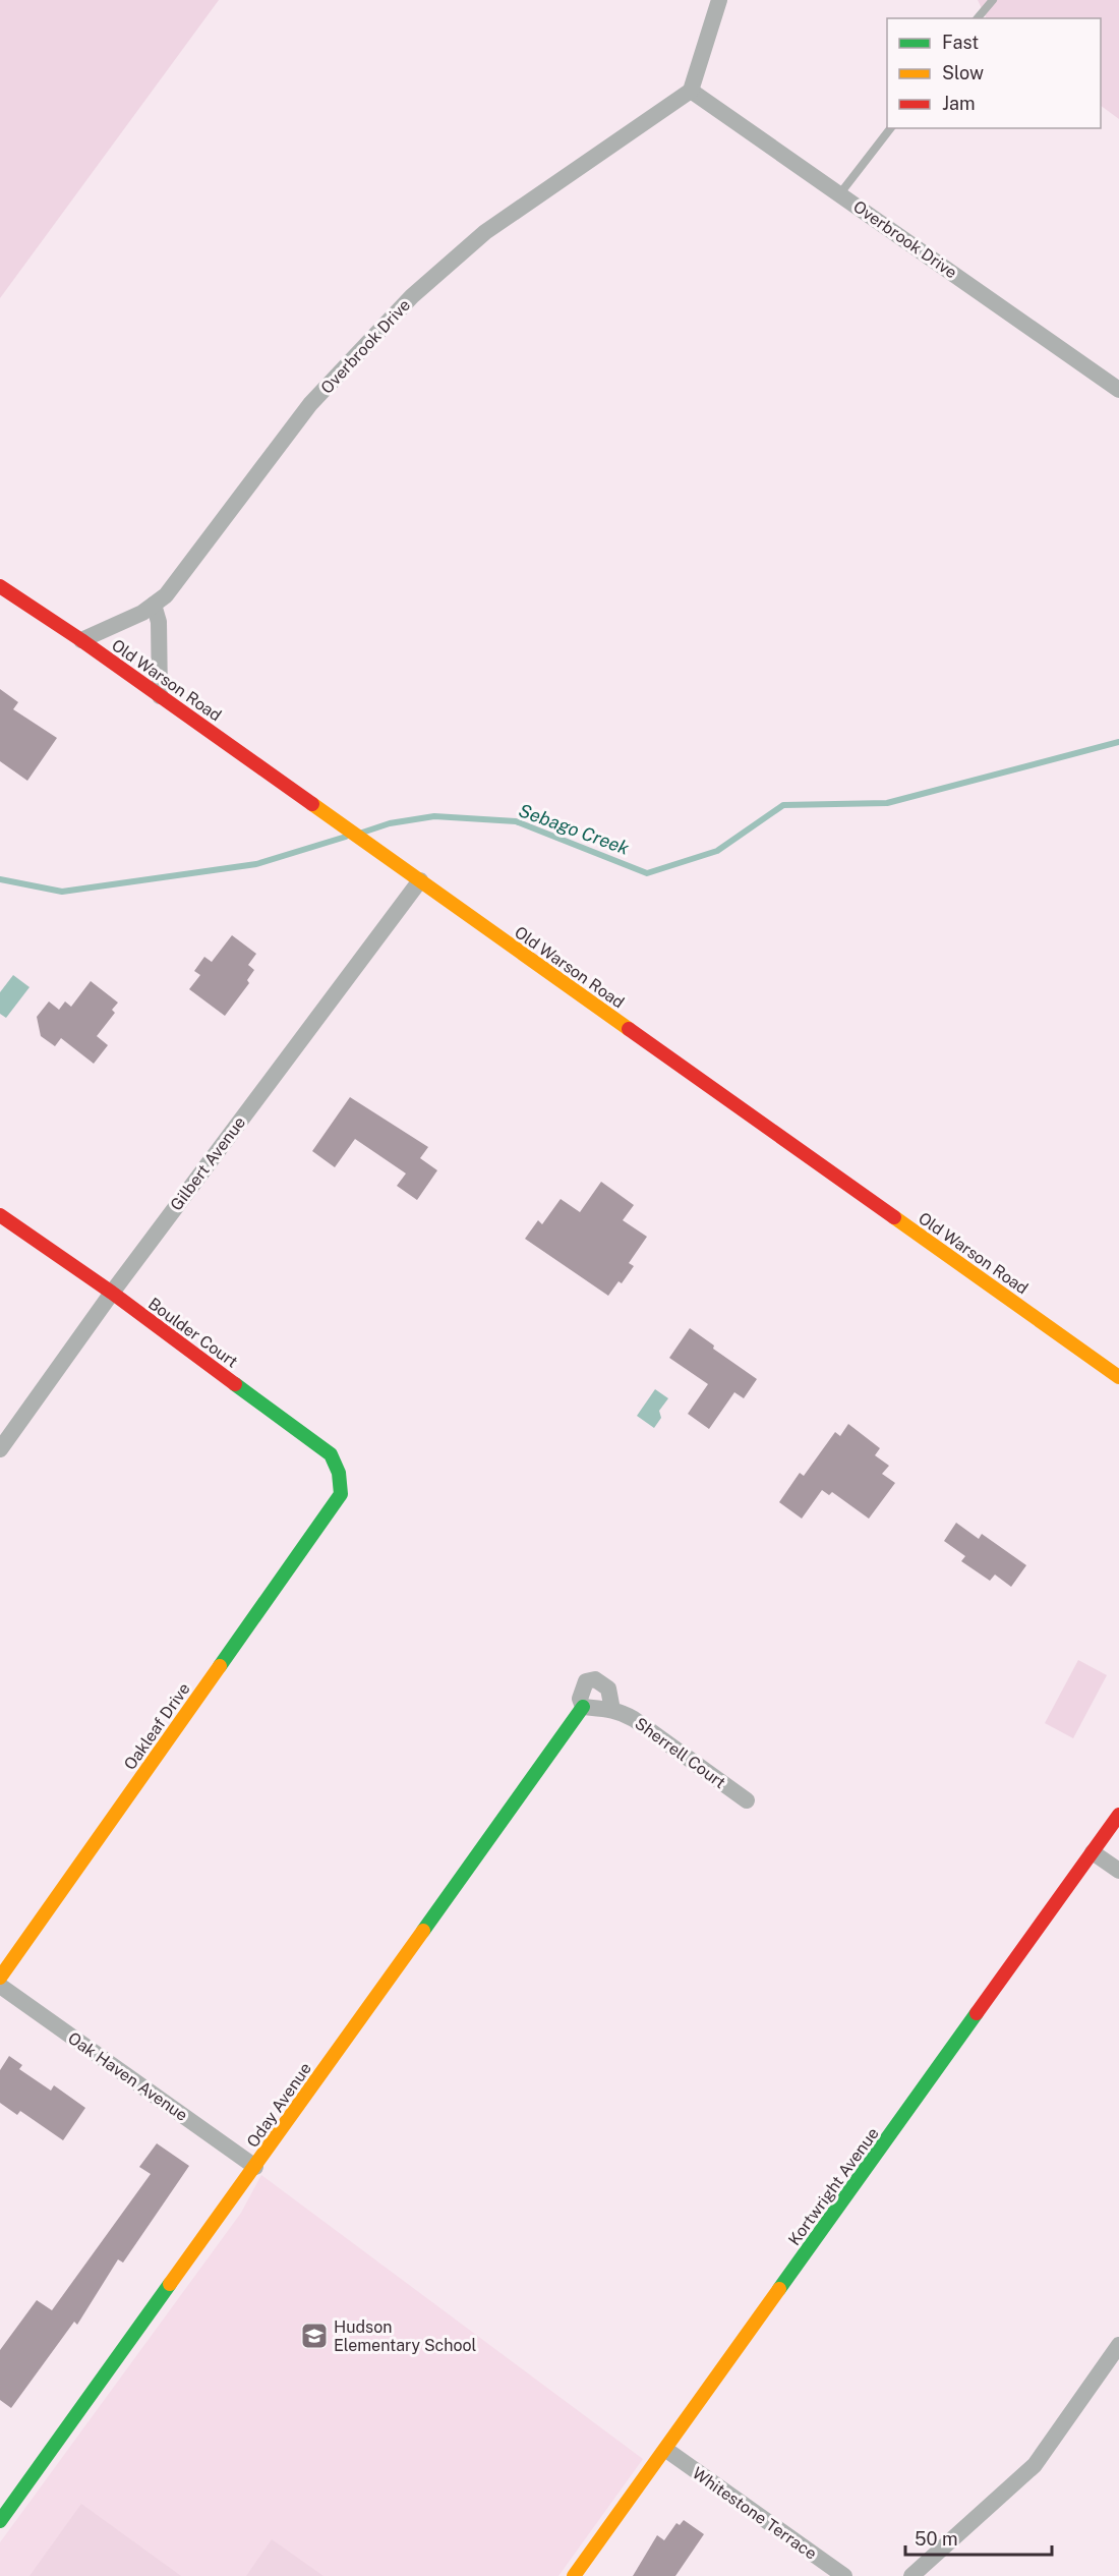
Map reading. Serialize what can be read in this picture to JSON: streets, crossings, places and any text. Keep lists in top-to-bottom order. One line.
{"streets":{"street":["Overbrook Drive","Old Warson Road","Gilbert Avenue","Boulder Court","Oakleaf Drive","Sherrell Court","Oak Haven Avenue","Oday Avenue","Kortwright Avenue","Whitestone Terrace"]},"crossings":[["Overbrook Drive","Old Warson Road"],["Old Warson Road","Gilbert Avenue"],["Gilbert Avenue","Boulder Court"],["Boulder Court","Oakleaf Drive"],["Sherrell Court","Oday Avenue"],["Oak Haven Avenue","Oday Avenue"],["Kortwright Avenue","Whitestone Terrace"]],"water":["Sebago Creek"],"places":{"school or university":["Hudson Elementary School"]},"legend":["Fast","Slow","Jam"],"scale_bar":"50 m"}
